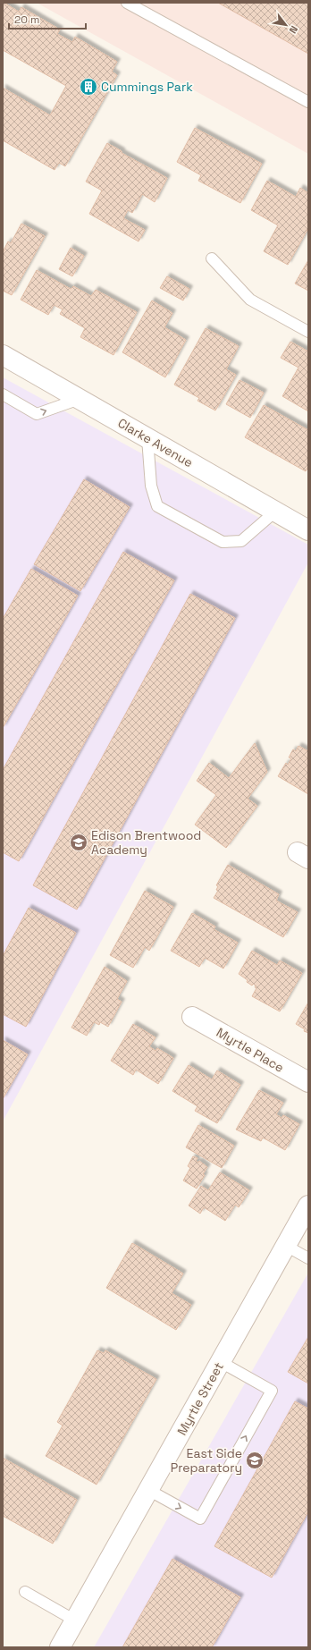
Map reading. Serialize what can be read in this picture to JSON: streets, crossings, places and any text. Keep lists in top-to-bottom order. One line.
{"streets":{"street":["Clarke Avenue","Myrtle Place","Myrtle Street"]},"places":{"building":["Cummings Park"],"school or university":["Edison Brentwood Academy","East Side Preparatory"]},"scale_bar":"20 m","north":"bottom right"}
